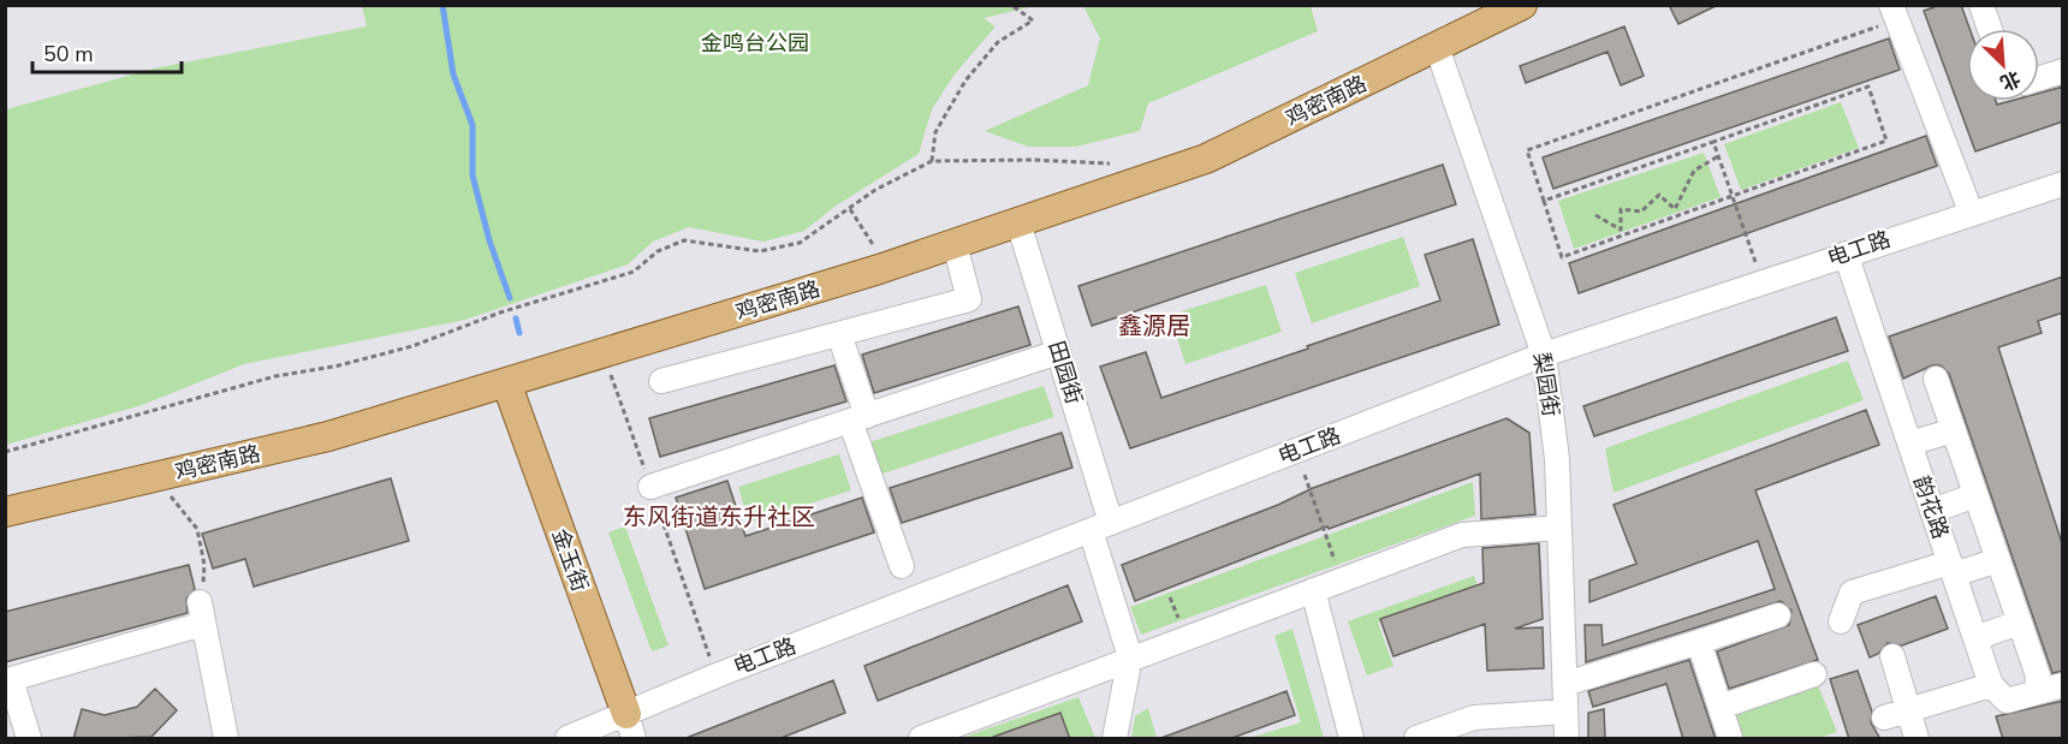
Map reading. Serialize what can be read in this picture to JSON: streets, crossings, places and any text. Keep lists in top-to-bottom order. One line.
{"streets":{"main road":["鸡密南路","金玉街"],"street":["电工路","田园街","梨园街","韵花路"]},"crossings":[["鸡密南路","田园街"],["鸡密南路","梨园街"],["鸡密南路","金玉街"],["电工路","田园街"],["电工路","梨园街"],["电工路","韵花路"],["电工路","金玉街"]],"districts":["鑫源居","东风街道东升社区"],"parks":["金鸣台公园"],"scale_bar":"50 m","north":"bottom right"}
